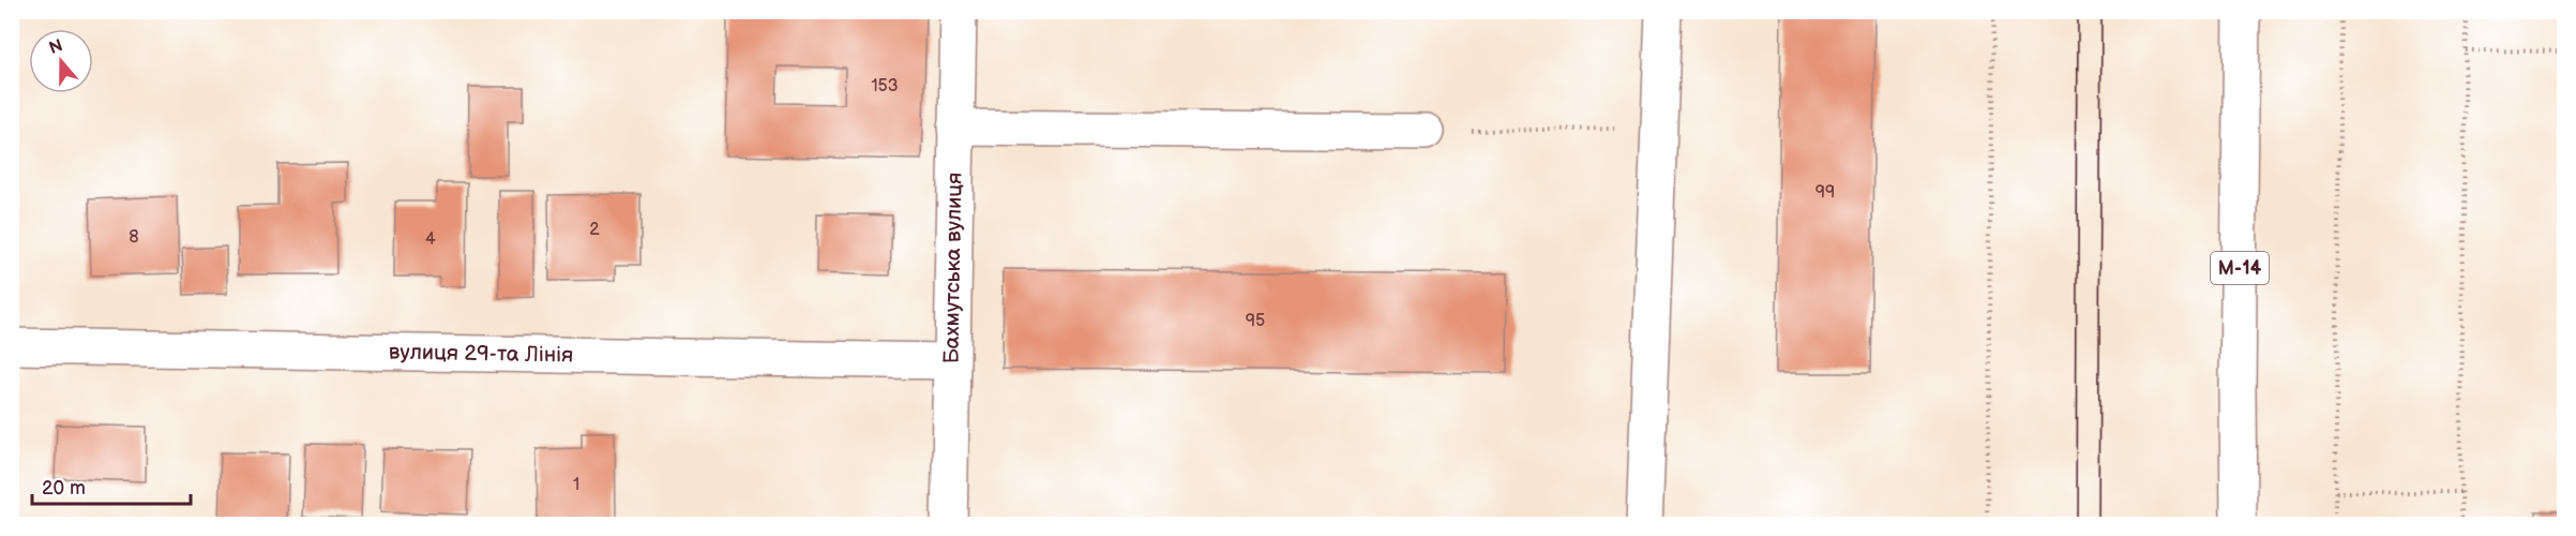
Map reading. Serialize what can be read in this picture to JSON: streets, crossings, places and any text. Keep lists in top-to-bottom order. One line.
{"streets":{"street":["Бахмутська вулиця","М-14","вулиця 29-та Лінія"]},"crossings":[["Бахмутська вулиця","вулиця 29-та Лінія"]],"house_numbers":["153","99","2","8","4","95","1"],"scale_bar":"20 m","north":"top"}
